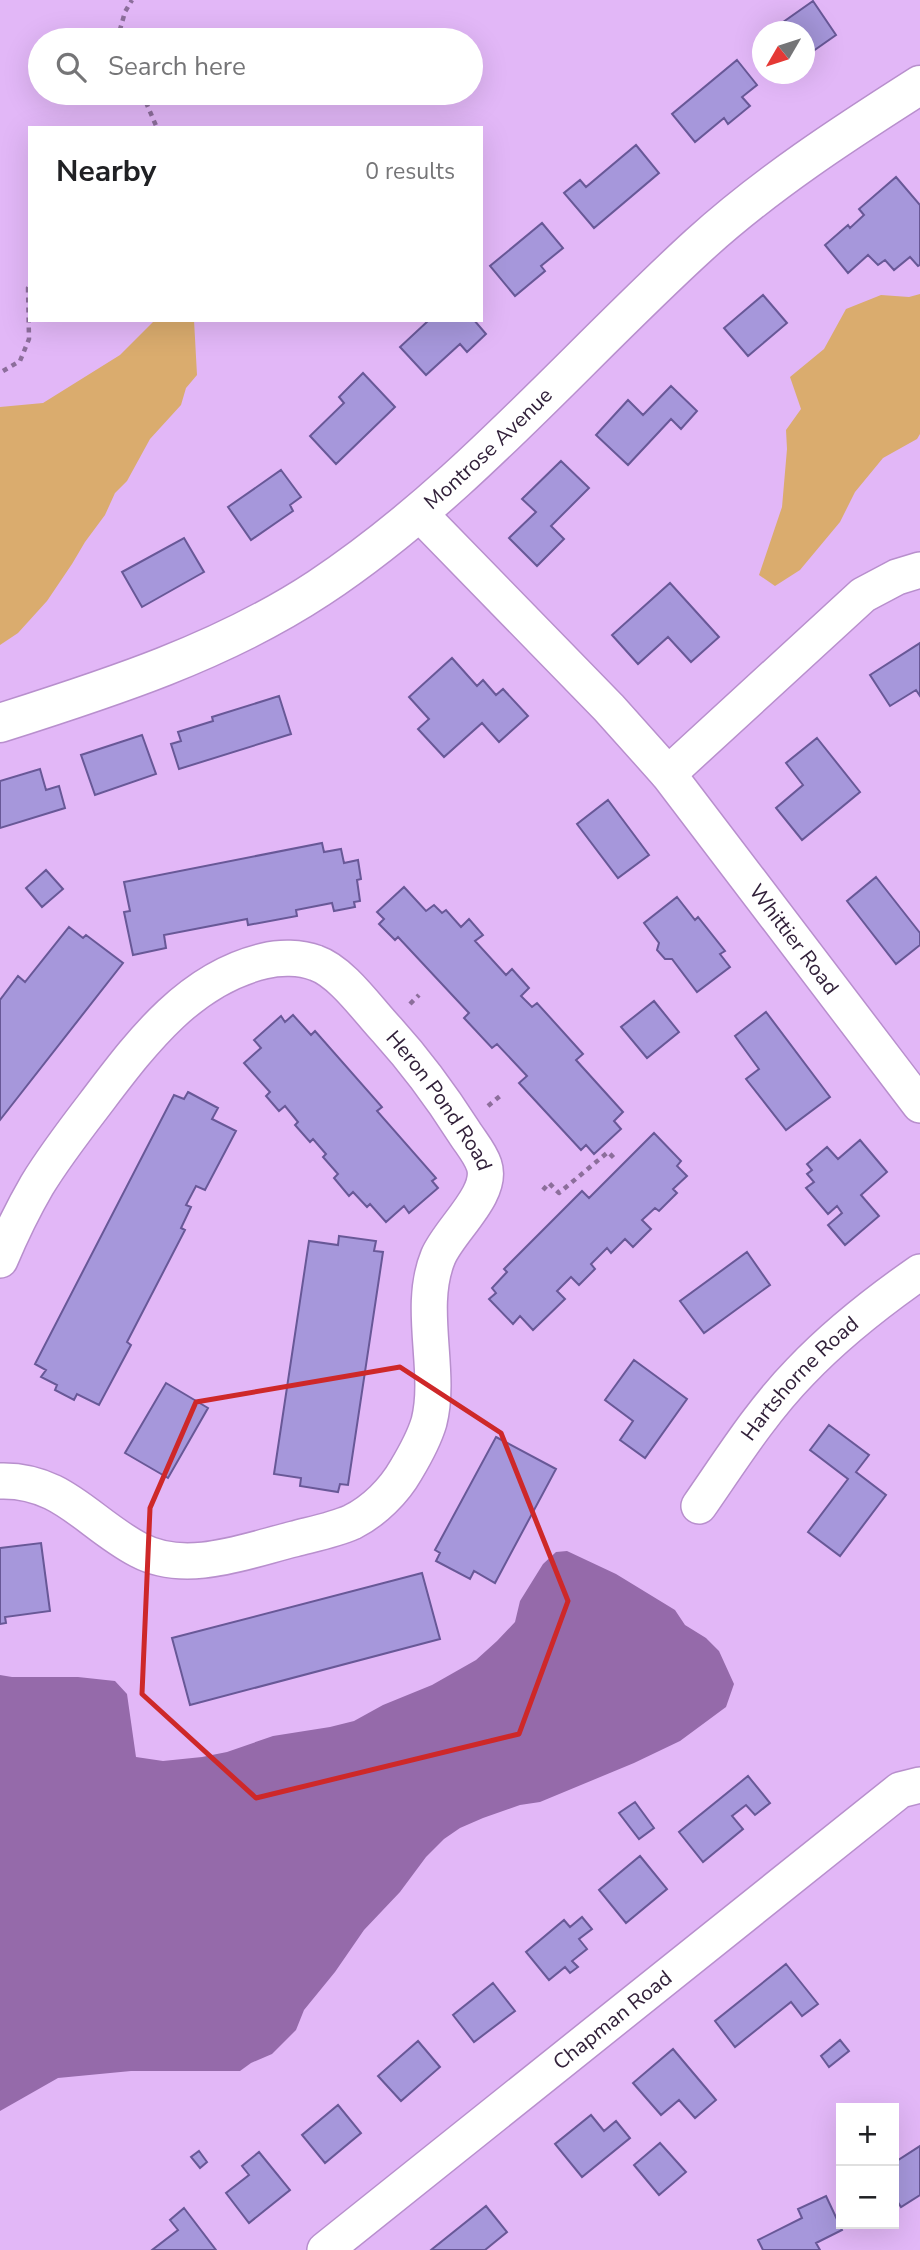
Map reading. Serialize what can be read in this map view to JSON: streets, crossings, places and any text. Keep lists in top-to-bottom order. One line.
{"streets":{"main road":["Montrose Avenue"],"street":["Whittier Road","Heron Pond Road","Hartshorne Road","Chapman Road"]},"crossings":[["Montrose Avenue","Whittier Road"]],"north":"bottom left","page":{"search":"Search here","heading":["Nearby","0 results"],"map_buttons":["+","−"]}}
